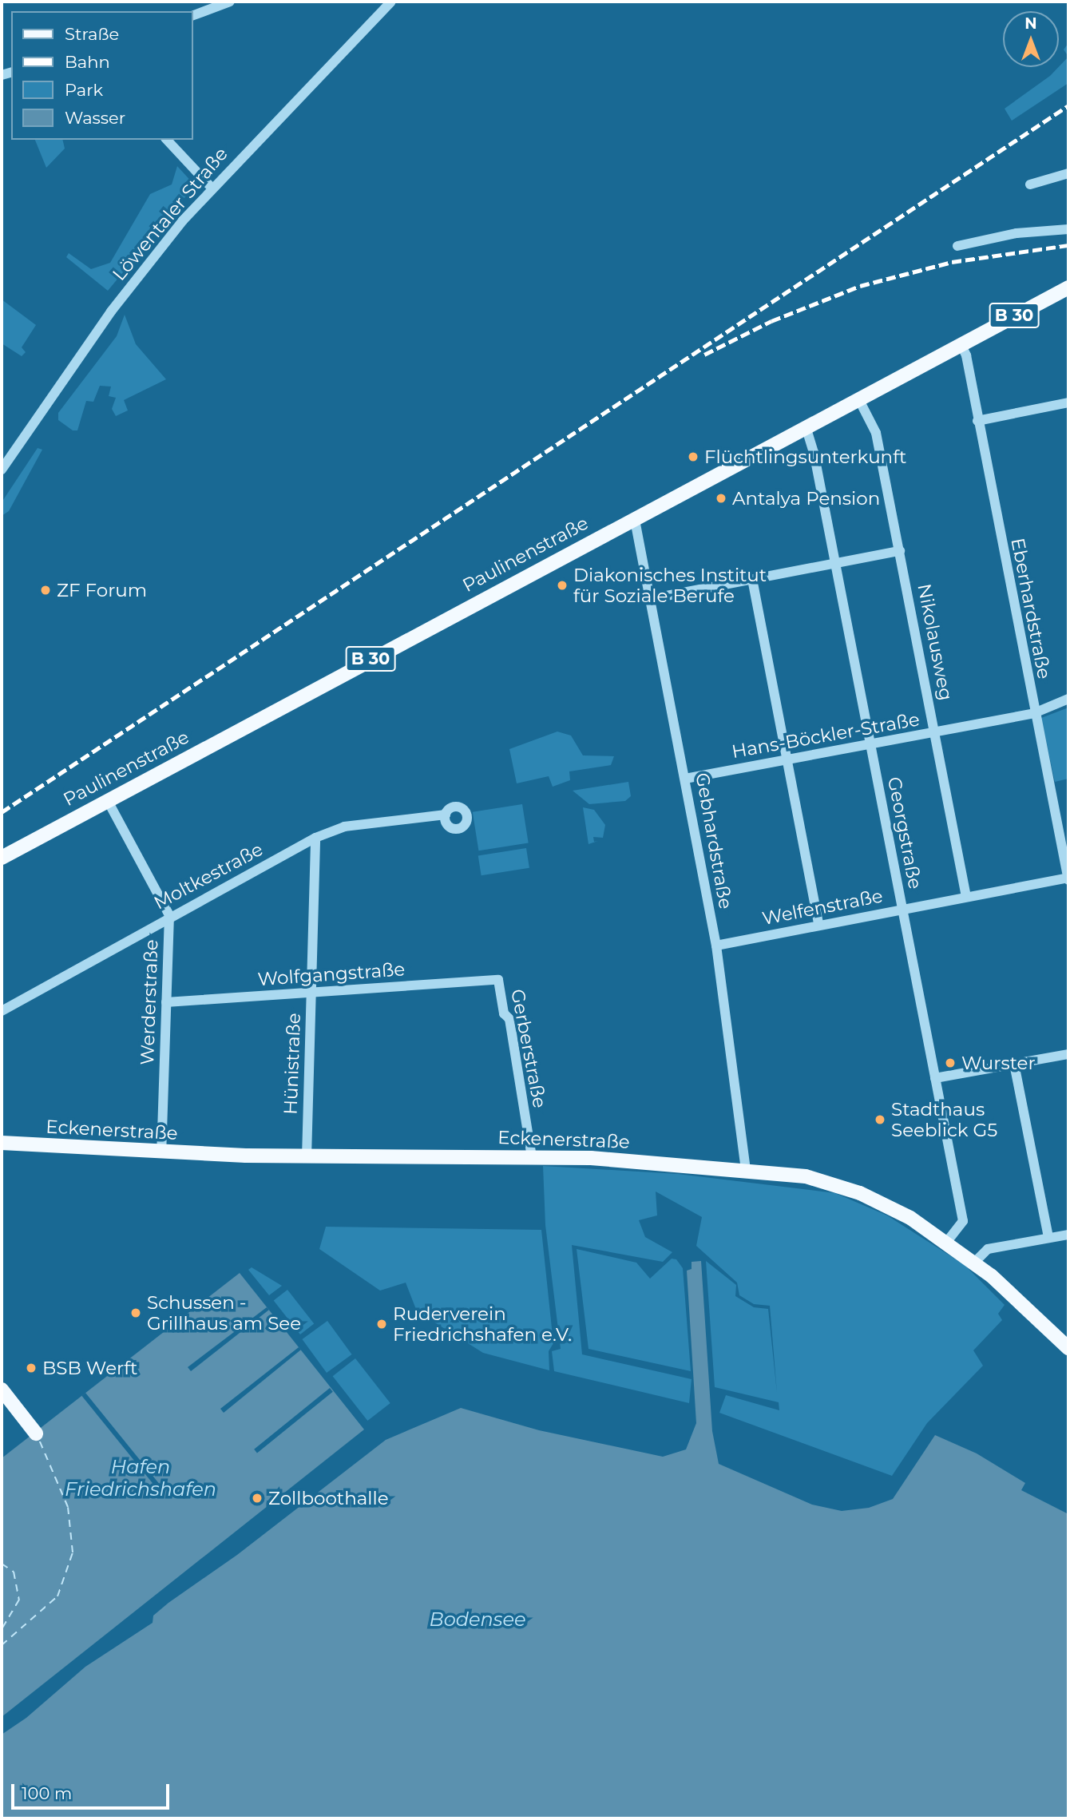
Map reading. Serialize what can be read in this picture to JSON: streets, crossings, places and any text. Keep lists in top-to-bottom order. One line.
{"streets":{"main road":["B 30","Paulinenstraße","Eckenerstraße"],"street":["Löwentaler Straße","Eberhardstraße","Nikolausweg","Hans-Böckler-Straße","Georgstraße","Gebhardstraße","Moltkestraße","Welfenstraße","Wolfgangstraße","Werderstraße","Gerberstraße","Hünistraße"]},"crossings":[["Paulinenstraße","Eberhardstraße"],["Paulinenstraße","Nikolausweg"],["Paulinenstraße","Georgstraße"],["Paulinenstraße","Gebhardstraße"],["Paulinenstraße","Werderstraße"],["Eberhardstraße","Hans-Böckler-Straße"],["Eberhardstraße","Welfenstraße"],["Nikolausweg","Hans-Böckler-Straße"],["Nikolausweg","Welfenstraße"],["Hans-Böckler-Straße","Georgstraße"],["Hans-Böckler-Straße","Gebhardstraße"],["Georgstraße","Welfenstraße"],["Georgstraße","Eckenerstraße"],["Gebhardstraße","Welfenstraße"],["Gebhardstraße","Eckenerstraße"],["Moltkestraße","Werderstraße"],["Moltkestraße","Hünistraße"],["Wolfgangstraße","Werderstraße"],["Wolfgangstraße","Gerberstraße"],["Wolfgangstraße","Hünistraße"],["Werderstraße","Eckenerstraße"],["Gerberstraße","Eckenerstraße"],["Hünistraße","Eckenerstraße"]],"water":["Hafen Friedrichshafen","Bodensee"],"places":["Flüchtlingsunterkunft","Antalya Pension","Diakonisches Institut für Soziale Berufe","ZF Forum","Wurster","Stadthaus Seeblick G5","Schussen - Grillhaus am See","Ruderverein Friedrichshafen e.V.","BSB Werft","Zollboothalle"],"legend":["Straße","Bahn","Park","Wasser"],"scale_bar":"100 m","north":"top"}
